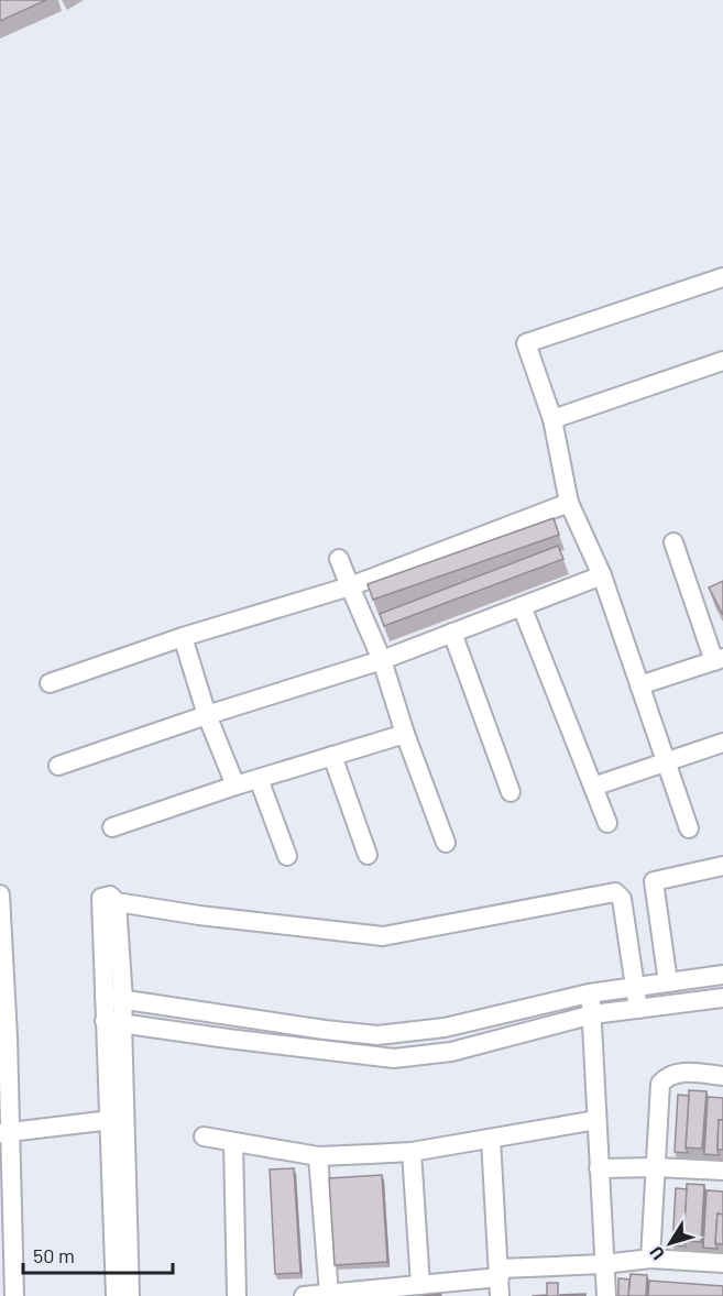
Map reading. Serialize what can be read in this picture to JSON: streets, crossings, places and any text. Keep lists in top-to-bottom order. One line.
{"scale_bar":"50 m","north":"bottom left"}
